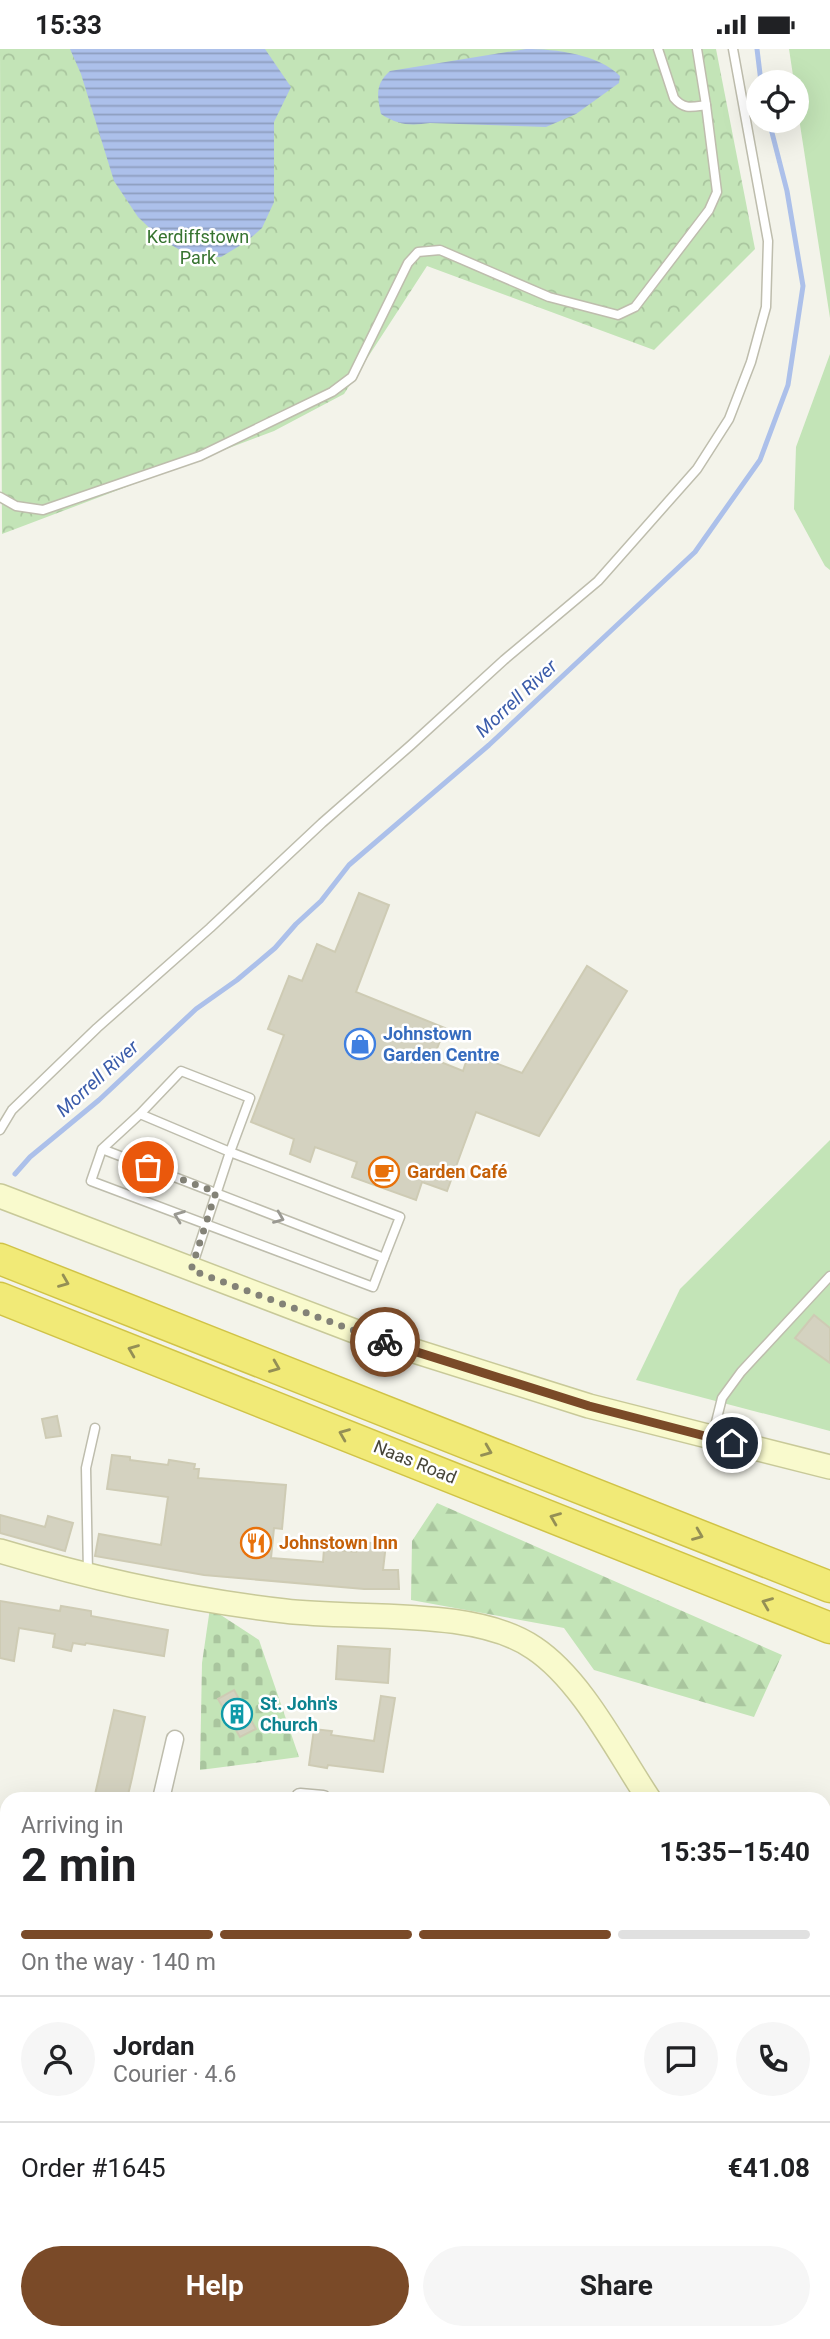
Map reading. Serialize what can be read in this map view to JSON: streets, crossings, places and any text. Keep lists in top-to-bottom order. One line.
{"streets":{"highway":["Naas Road"]},"water":["Morrell River"],"parks":["Kerdiffstown Park"],"places":{"shop":["Johnstown Garden Centre"],"cafe":["Garden Café"],"restaurant":["Johnstown Inn"],"building":["St. John's Church"]},"page":{"status":"15:33","heading":["2 min","Arriving in","15:35–15:40"],"panel":["Jordan","Courier · 4.6","Order #1645","€41.08"],"bar":"On the way · 140 m","buttons":["Help","Share"]}}
